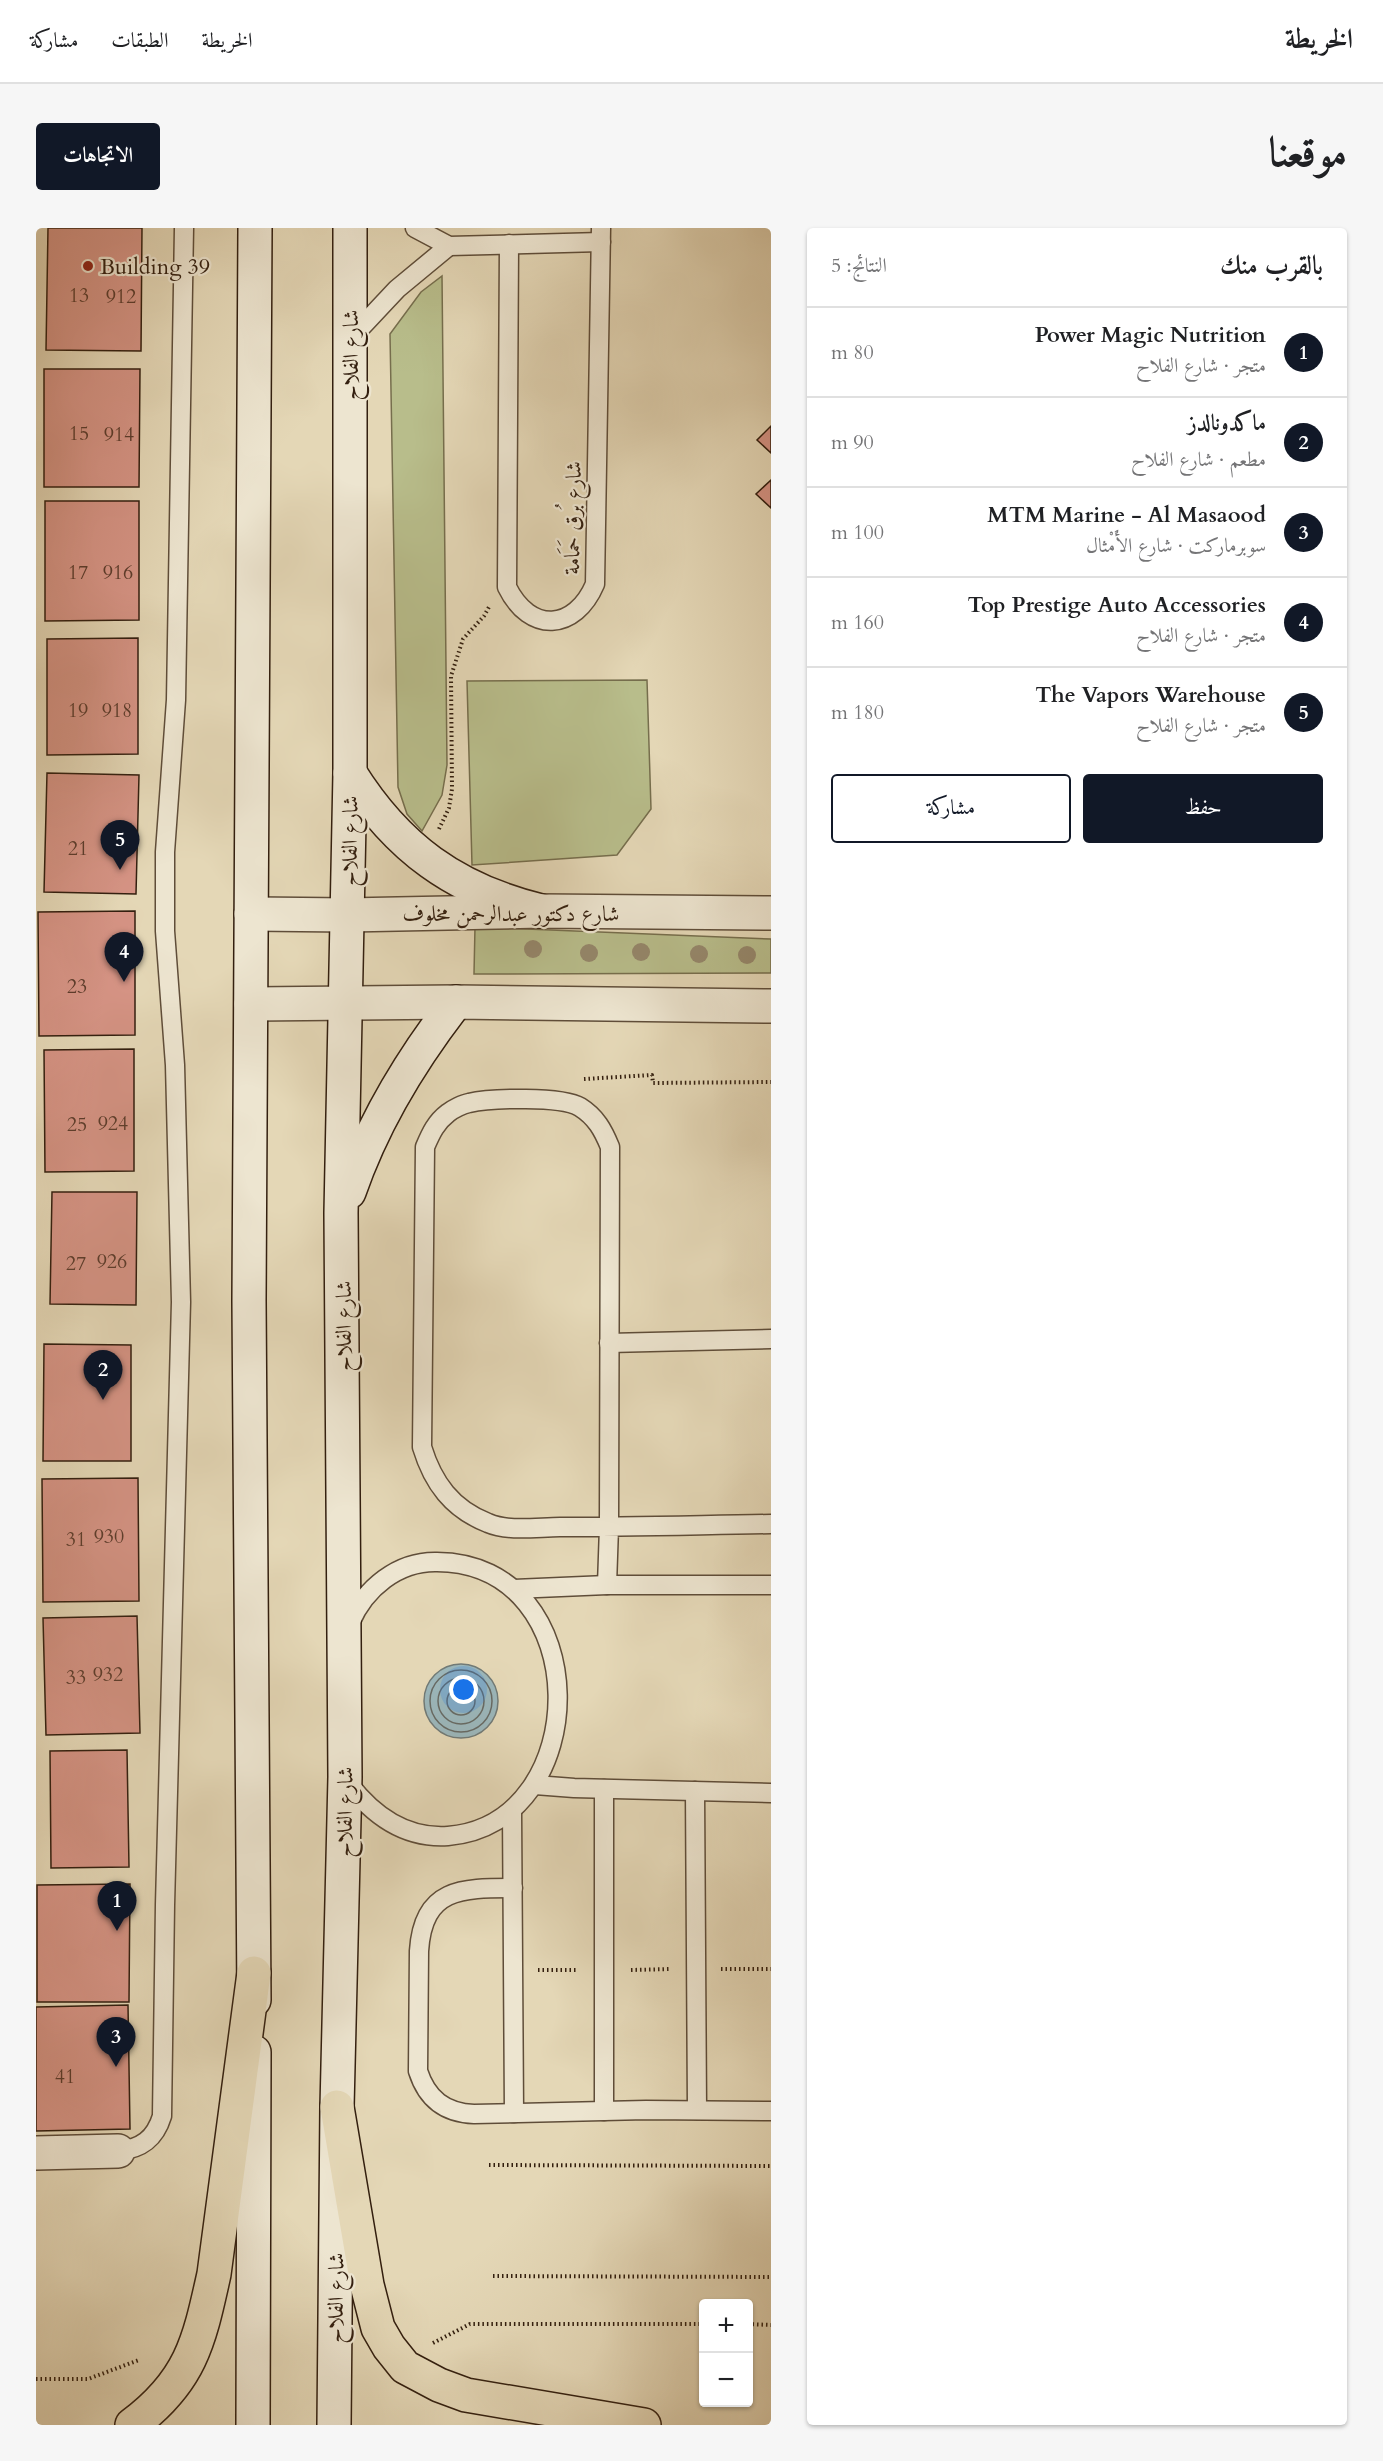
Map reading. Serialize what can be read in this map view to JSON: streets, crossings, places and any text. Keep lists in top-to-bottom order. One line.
{"streets":{"main road":["شارع الفلاح","شارع دكتور عبدالرحمن مخلوف"],"lane":["شارع بُرق حَمَامة"]},"crossings":[["شارع الفلاح","شارع دكتور عبدالرحمن مخلوف"]],"places":["Building 39"],"house_numbers":["13","912","15","914","17","916","19","918","21","23","924","25","926","27","930","31","932","33","41"],"page":{"header":"الخريطة","nav":["الخريطة","الطبقات","مشاركة"],"title":"موقعنا","buttons":["الاتجاهات",["حفظ","مشاركة"]],"heading":["بالقرب منك","النتائج: 5"],"list":[{"mark":"1","name":"Power Magic Nutrition","note":"متجر · شارع الفلاح","value":"80 m"},{"mark":"2","name":"ماكدونالدز","note":"مطعم · شارع الفلاح","value":"90 m"},{"mark":"3","name":"MTM Marine - Al Masaood","note":"سوبرماركت · شارع الأَمْثال","value":"100 m"},{"mark":"4","name":"Top Prestige Auto Accessories","note":"متجر · شارع الفلاح","value":"160 m"},{"mark":"5","name":"The Vapors Warehouse","note":"متجر · شارع الفلاح","value":"180 m"}],"pins":["5","4","2","1","3"],"map_buttons":["+","−"]}}
